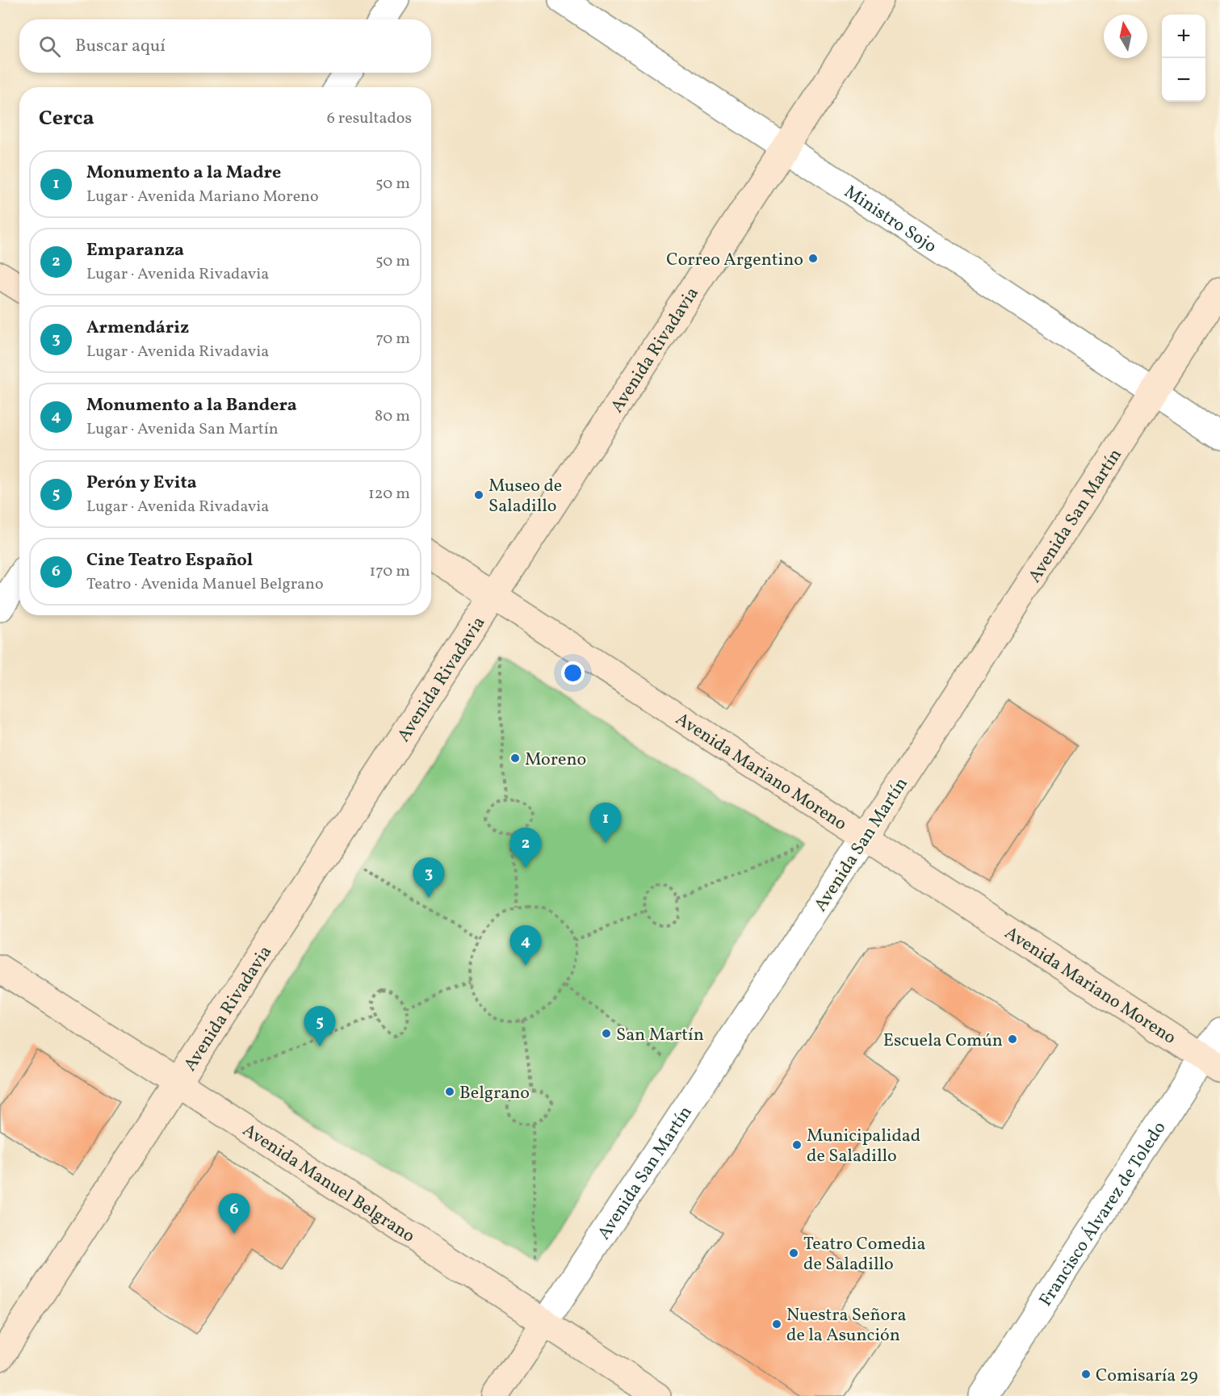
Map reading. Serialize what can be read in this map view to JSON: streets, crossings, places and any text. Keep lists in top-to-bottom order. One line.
{"streets":{"main road":["Avenida Rivadavia","Avenida San Martín","Avenida Mariano Moreno","Avenida Manuel Belgrano"],"street":["Ministro Sojo","Francisco Álvarez de Toledo"]},"crossings":[["Ministro Sojo","Avenida Rivadavia"],["Ministro Sojo","Avenida San Martín"],["Avenida Rivadavia","Avenida Mariano Moreno"],["Avenida Rivadavia","Avenida Manuel Belgrano"],["Avenida San Martín","Avenida Mariano Moreno"],["Avenida San Martín","Avenida Manuel Belgrano"],["Avenida Mariano Moreno","Francisco Álvarez de Toledo"]],"places":["Correo Argentino","Museo de Saladillo","Moreno","San Martín","Escuela Común","Belgrano","Municipalidad de Saladillo","Teatro Comedia de Saladillo","Nuestra Señora de la Asunción","Comisaría 29"],"north":"top","page":{"map_buttons":["+","−"],"search":"Buscar aquí","heading":["Cerca","6 resultados"],"list":[{"mark":"1","name":"Monumento a la Madre","note":"Lugar · Avenida Mariano Moreno","value":"50 m"},{"mark":"2","name":"Emparanza","note":"Lugar · Avenida Rivadavia","value":"50 m"},{"mark":"3","name":"Armendáriz","note":"Lugar · Avenida Rivadavia","value":"70 m"},{"mark":"4","name":"Monumento a la Bandera","note":"Lugar · Avenida San Martín","value":"80 m"},{"mark":"5","name":"Perón y Evita","note":"Lugar · Avenida Rivadavia","value":"120 m"},{"mark":"6","name":"Cine Teatro Español","note":"Teatro · Avenida Manuel Belgrano","value":"170 m"}],"pins":["1","2","3","4","5","6"]}}
